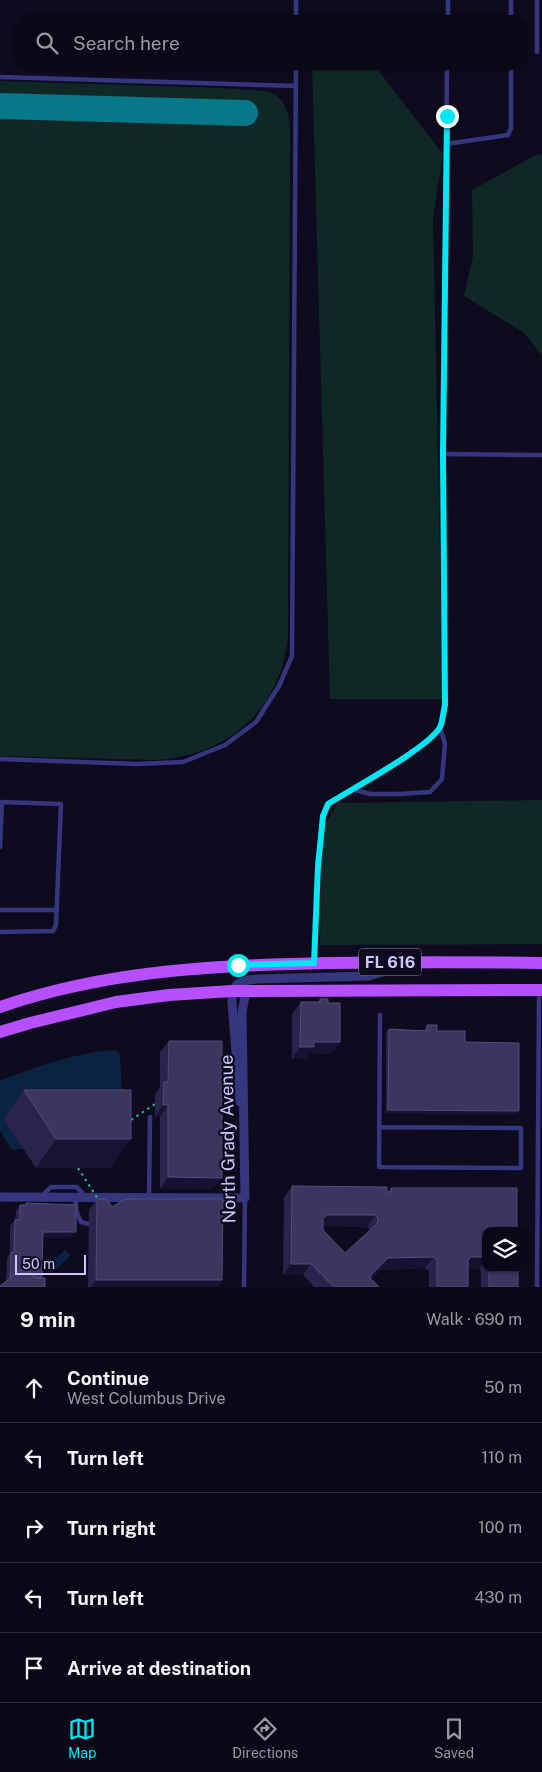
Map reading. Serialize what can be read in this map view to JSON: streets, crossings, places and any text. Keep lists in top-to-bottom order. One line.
{"streets":{"main road":["FL 616"],"street":["North Grady Avenue"]},"crossings":[["FL 616","North Grady Avenue"]],"scale_bar":"50 m","page":{"search":"Search here","scale":"50 m","heading":["9 min","Walk · 690 m"],"list":[["Continue","West Columbus Drive","50 m"],["Turn left","110 m"],["Turn right","100 m"],["Turn left","430 m"],"Arrive at destination"],"nav":["Map","Directions","Saved"]}}
